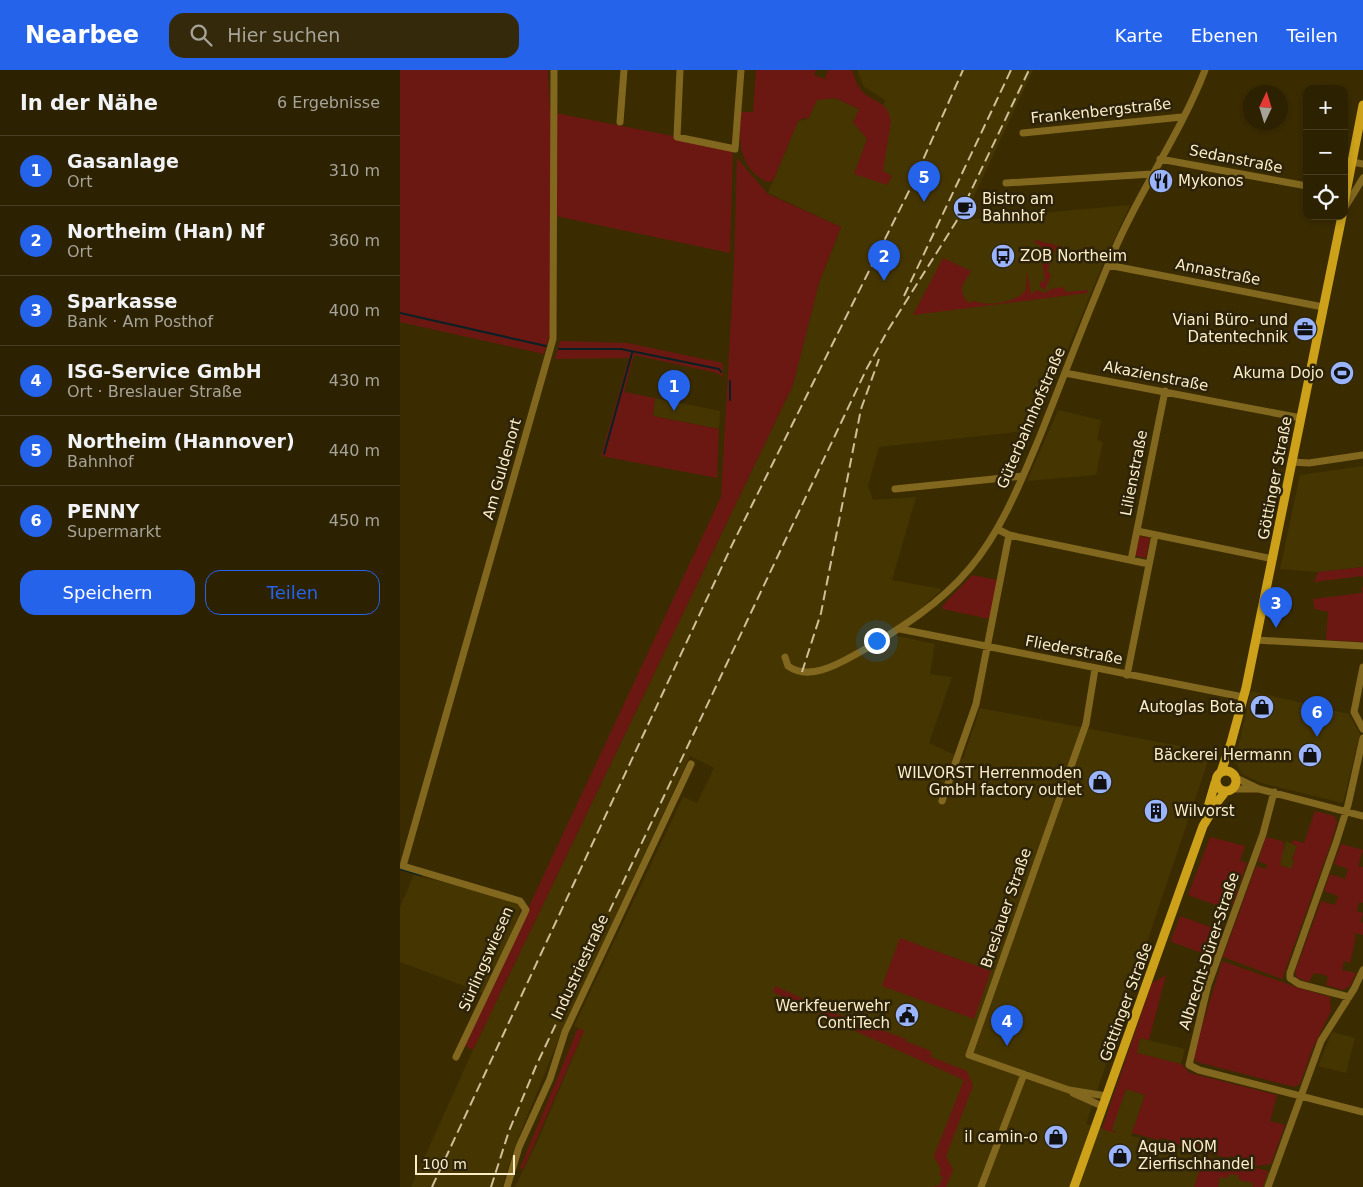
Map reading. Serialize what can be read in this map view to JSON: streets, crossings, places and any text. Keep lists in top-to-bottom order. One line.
{"streets":{"main road":["Göttinger Straße"],"street":["Frankenbergstraße","Sedanstraße","Annastraße","Akazienstraße","Güterbahnhofstraße","Am Guldenort","Lilienstraße","Fliederstraße","Breslauer Straße","Albrecht-Dürer-Straße","Sürlingswiesen","Industriestraße"]},"crossings":[["Frankenbergstraße","Güterbahnhofstraße"],["Sedanstraße","Güterbahnhofstraße"],["Annastraße","Güterbahnhofstraße"],["Annastraße","Göttinger Straße"],["Akazienstraße","Güterbahnhofstraße"],["Akazienstraße","Lilienstraße"],["Akazienstraße","Göttinger Straße"],["Güterbahnhofstraße","Fliederstraße"],["Am Guldenort","Sürlingswiesen"],["Göttinger Straße","Fliederstraße"],["Göttinger Straße","Breslauer Straße"],["Fliederstraße","Breslauer Straße"]],"places":{"restaurant":["Mykonos"],"cafe":["Bistro am Bahnhof"],"bus stop":["ZOB Northeim"],"office":["Viani Büro- und Datentechnik"],"sports":["Akuma Dojo"],"shop":["Autoglas Bota","Bäckerei Hermann","WILVORST Herrenmoden GmbH factory outlet","il camin-o","Aqua NOM Zierfischhandel"],"building":["Wilvorst"],"public building":["Werkfeuerwehr ContiTech"]},"scale_bar":"100 m","north":"top","page":{"header":"Nearbee","search":"Hier suchen","nav":["Karte","Ebenen","Teilen"],"heading":["In der Nähe","6 Ergebnisse"],"map_buttons":["+","−"],"list":[{"mark":"1","name":"Gasanlage","note":"Ort","value":"310 m"},{"mark":"2","name":"Northeim (Han) Nf","note":"Ort","value":"360 m"},{"mark":"3","name":"Sparkasse","note":"Bank · Am Posthof","value":"400 m"},{"mark":"4","name":"ISG-Service GmbH","note":"Ort · Breslauer Straße","value":"430 m"},{"mark":"5","name":"Northeim (Hannover)","note":"Bahnhof","value":"440 m"},{"mark":"6","name":"PENNY","note":"Supermarkt","value":"450 m"}],"pins":["5","2","1","3","6","4"],"buttons":["Speichern","Teilen"],"scale":"100 m"}}
